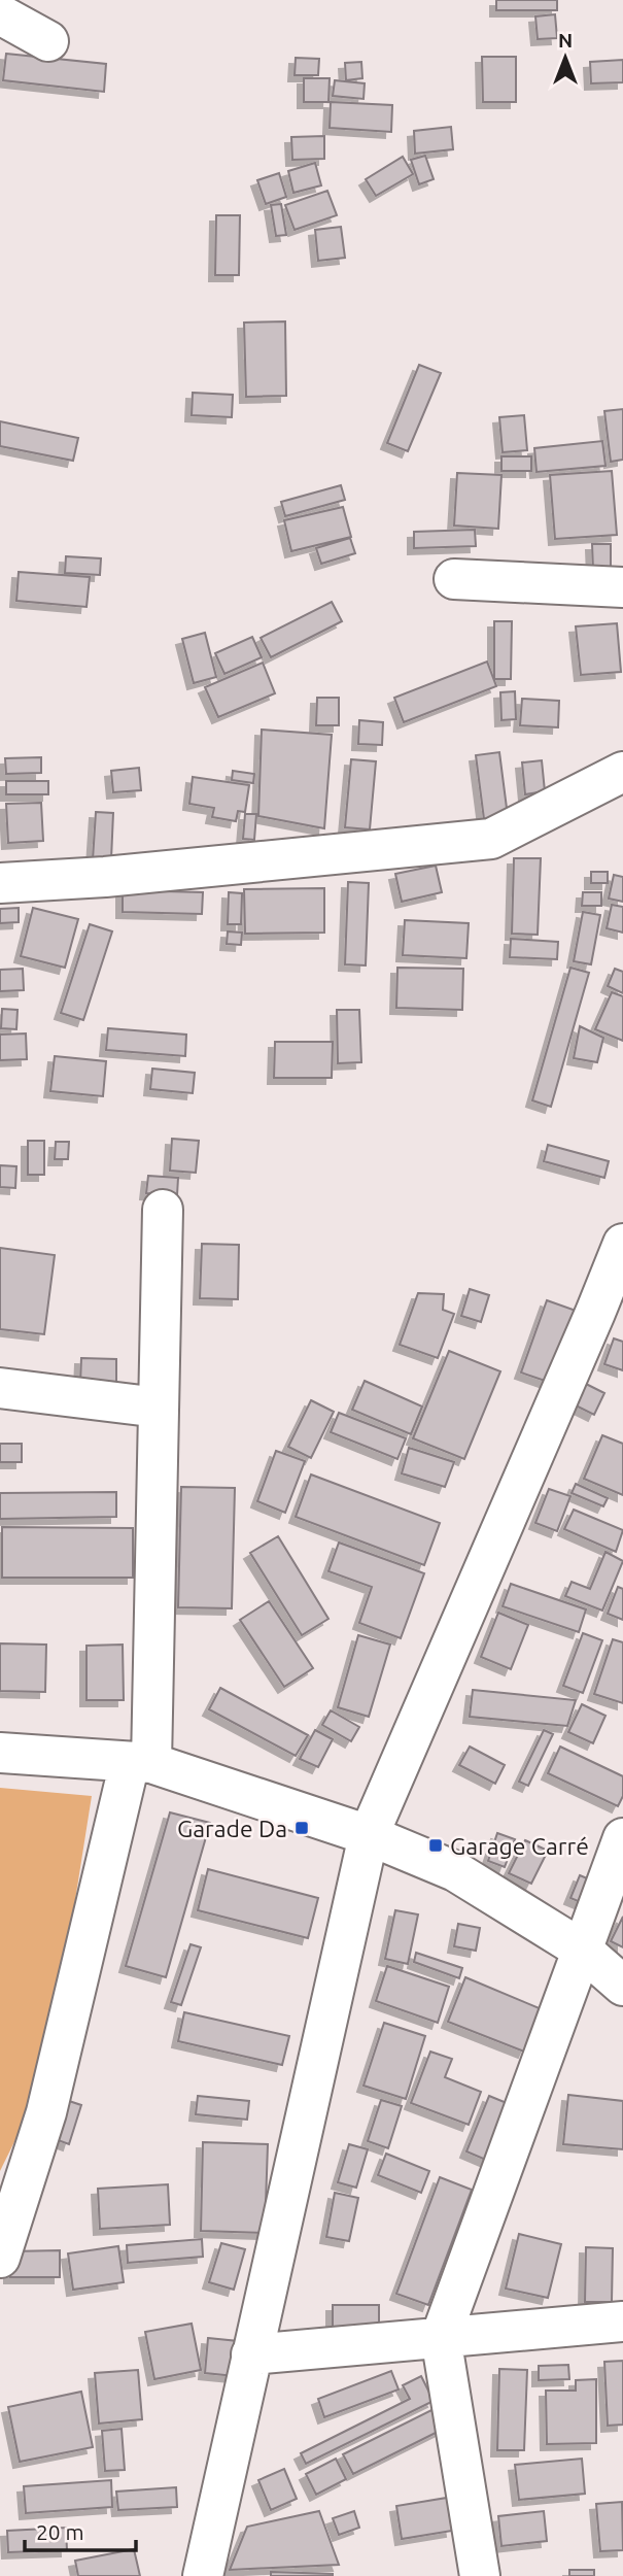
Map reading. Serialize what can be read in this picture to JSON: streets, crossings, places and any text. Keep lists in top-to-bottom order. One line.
{"places":{"transit":["Garade Da","Garage Carré"]},"scale_bar":"20 m","north":"top"}
